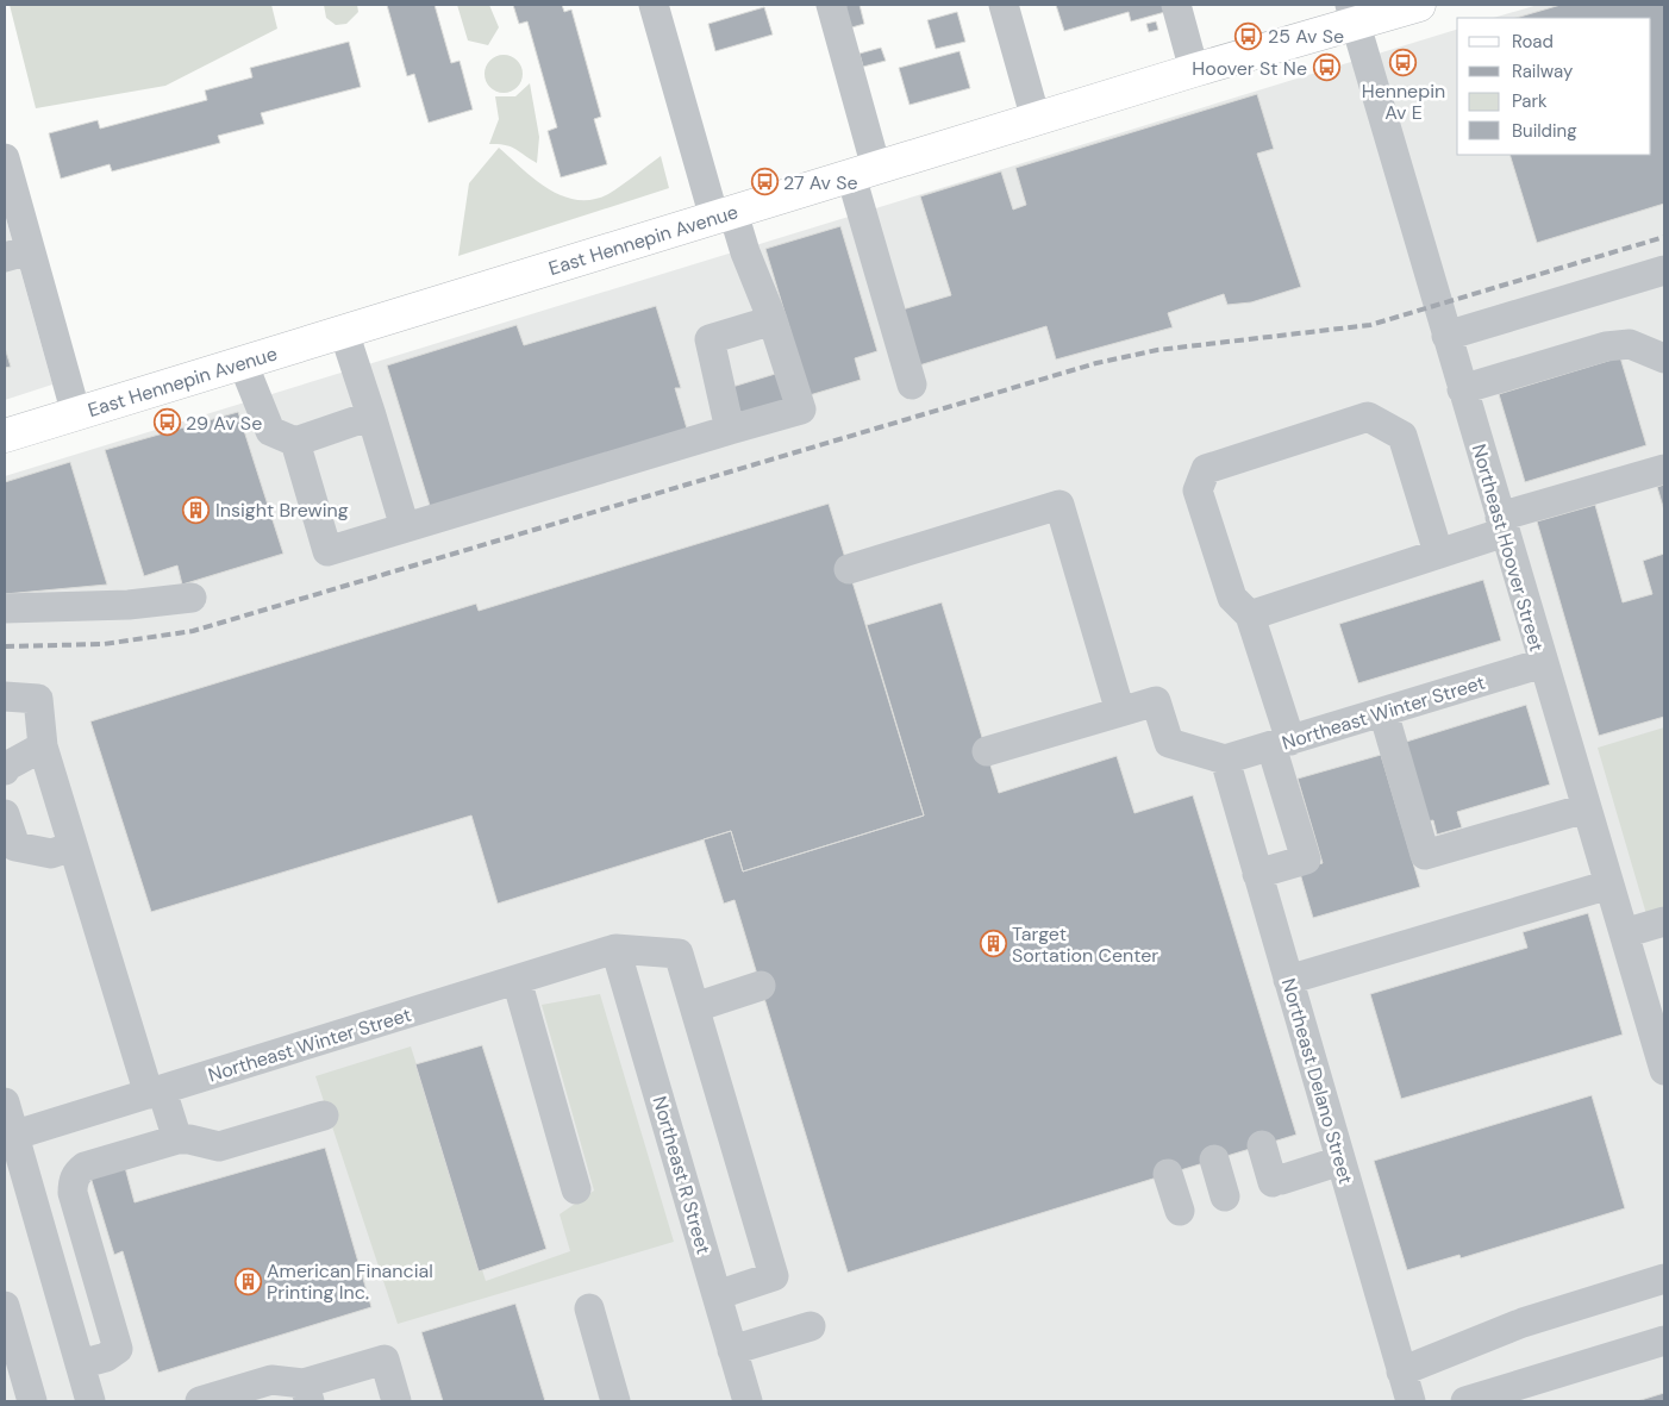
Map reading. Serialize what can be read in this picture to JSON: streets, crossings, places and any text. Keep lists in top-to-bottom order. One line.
{"streets":{"main road":["East Hennepin Avenue"],"street":["Northeast Hoover Street","Northeast Winter Street","Northeast Delano Street","Northeast R Street"]},"crossings":[["East Hennepin Avenue","Northeast Hoover Street"],["Northeast Hoover Street","Northeast Winter Street"],["Northeast Winter Street","Northeast Delano Street"],["Northeast Winter Street","Northeast R Street"]],"places":{"bus stop":["25 Av Se","Hennepin Av E","Hoover St Ne","27 Av Se","29 Av Se"],"building":["Insight Brewing","Target Sortation Center","American Financial Printing Inc."]},"legend":["Road","Railway","Park","Building"]}
